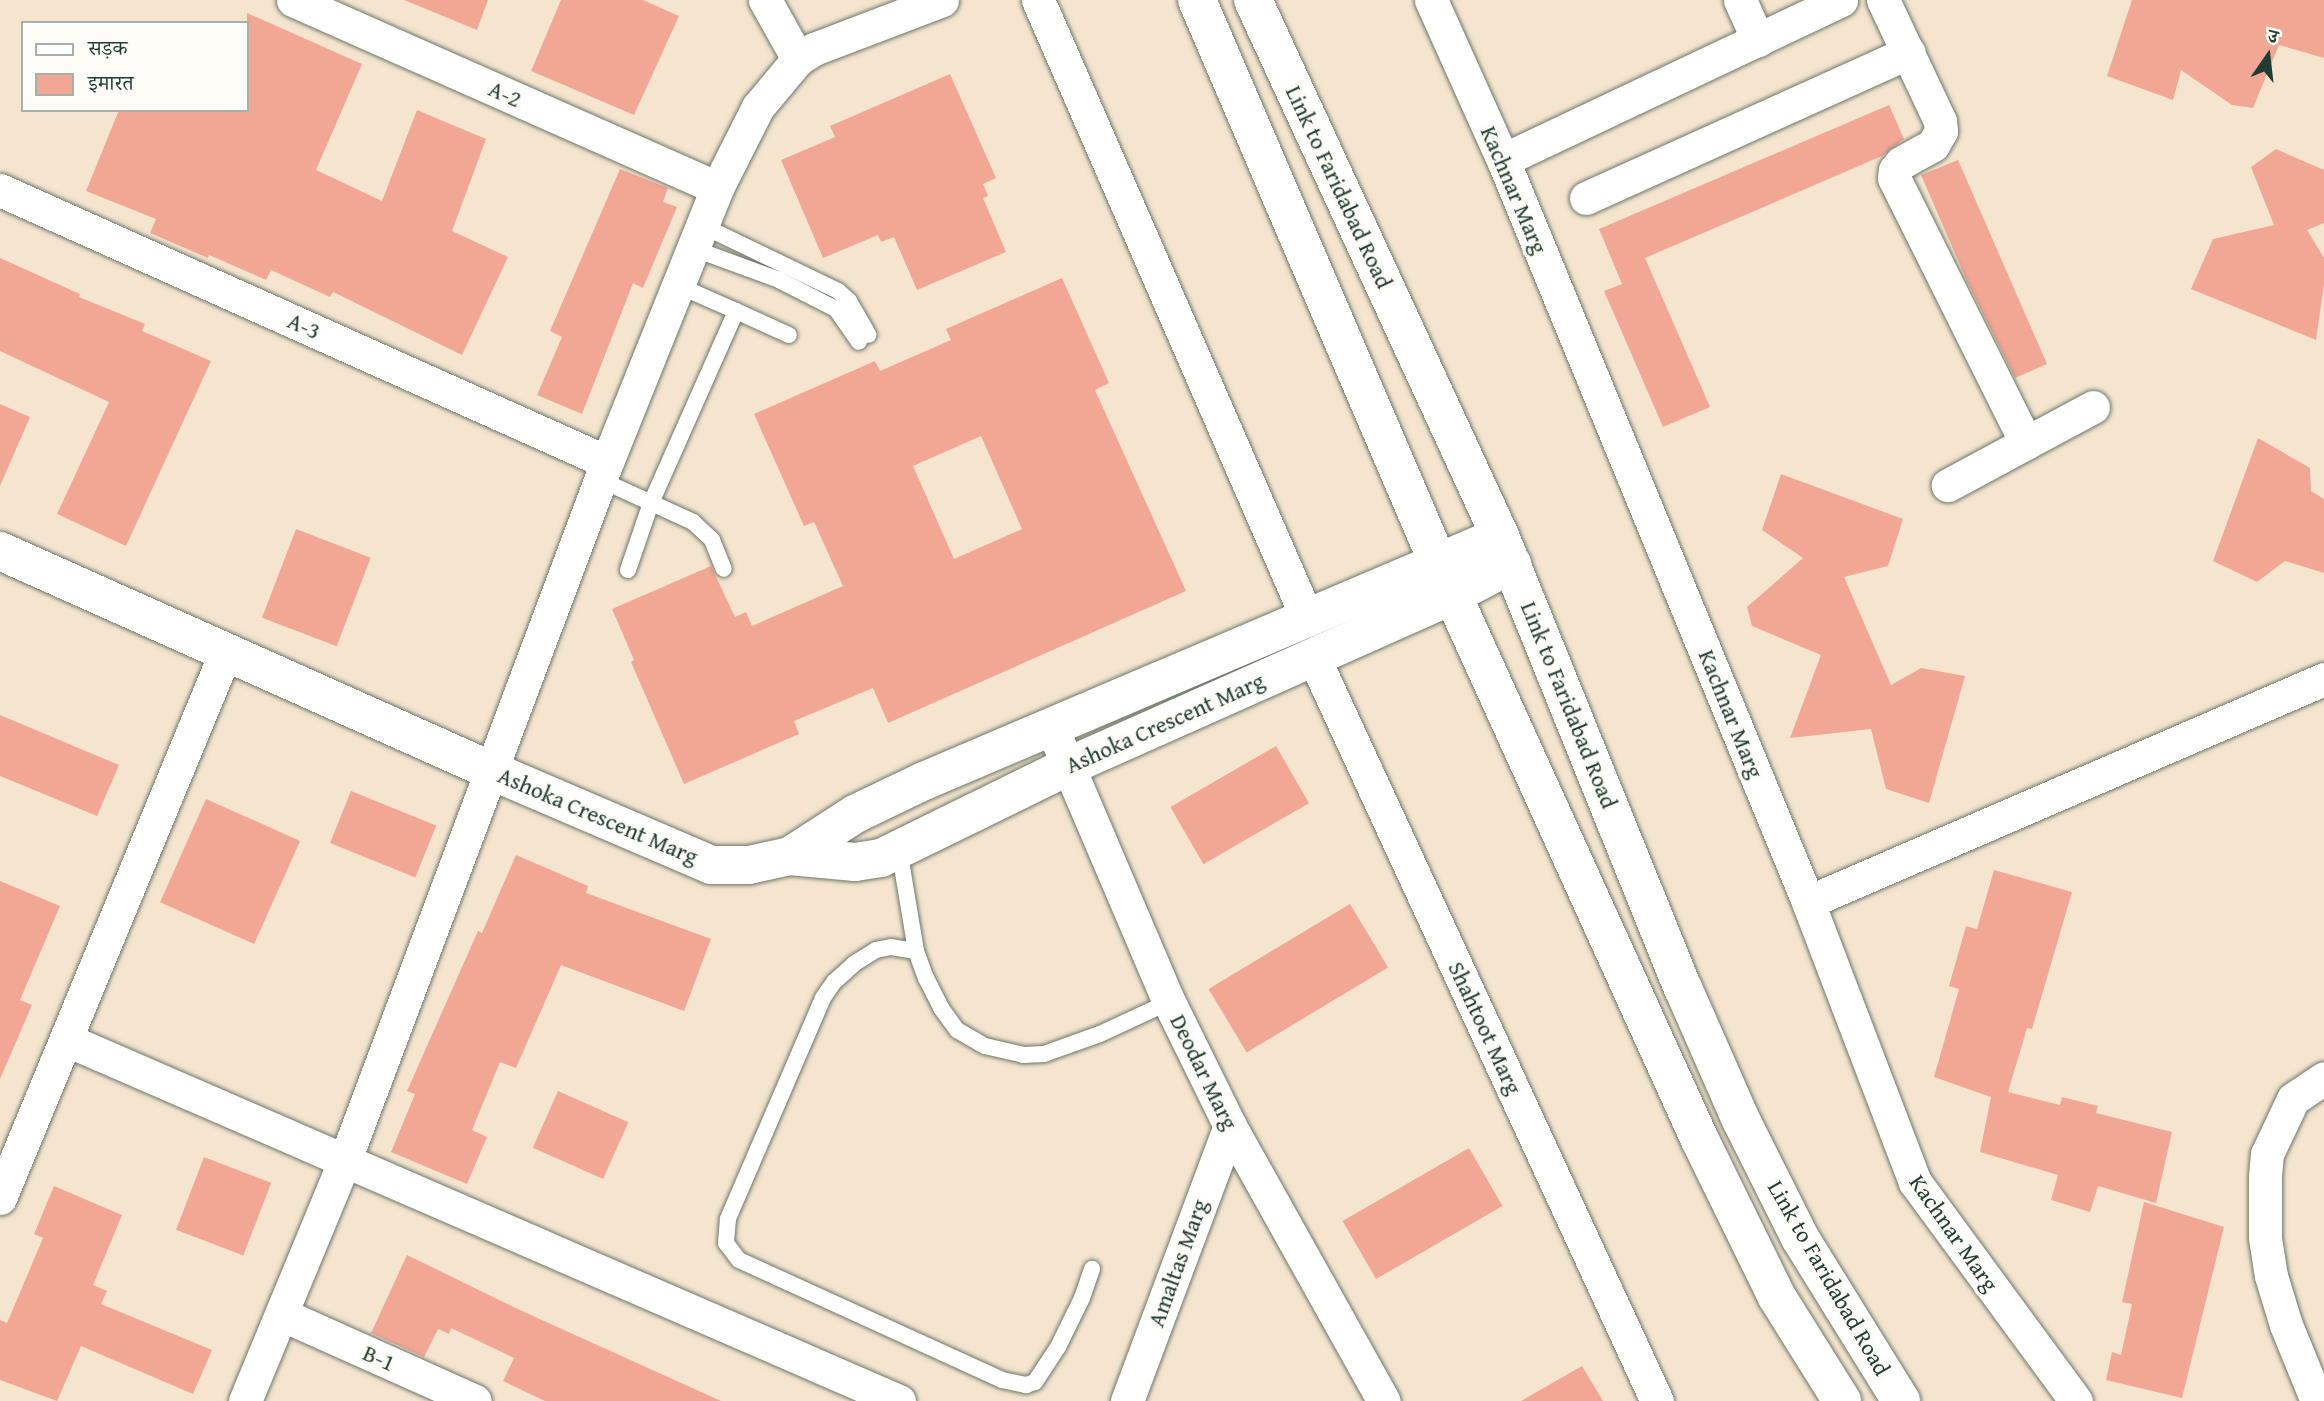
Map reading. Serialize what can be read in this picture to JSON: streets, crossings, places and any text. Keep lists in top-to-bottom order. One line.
{"streets":{"main road":["Link to Faridabad Road","Ashoka Crescent Marg"],"street":["A-2","Kachnar Marg","A-3","Shahtoot Marg","Deodar Marg","Amaltas Marg","B-1"]},"crossings":[["Link to Faridabad Road","Ashoka Crescent Marg"],["Ashoka Crescent Marg","Shahtoot Marg"],["Ashoka Crescent Marg","Deodar Marg"],["Deodar Marg","Amaltas Marg"]],"legend":["सड़क","इमारत"],"north":"top"}
